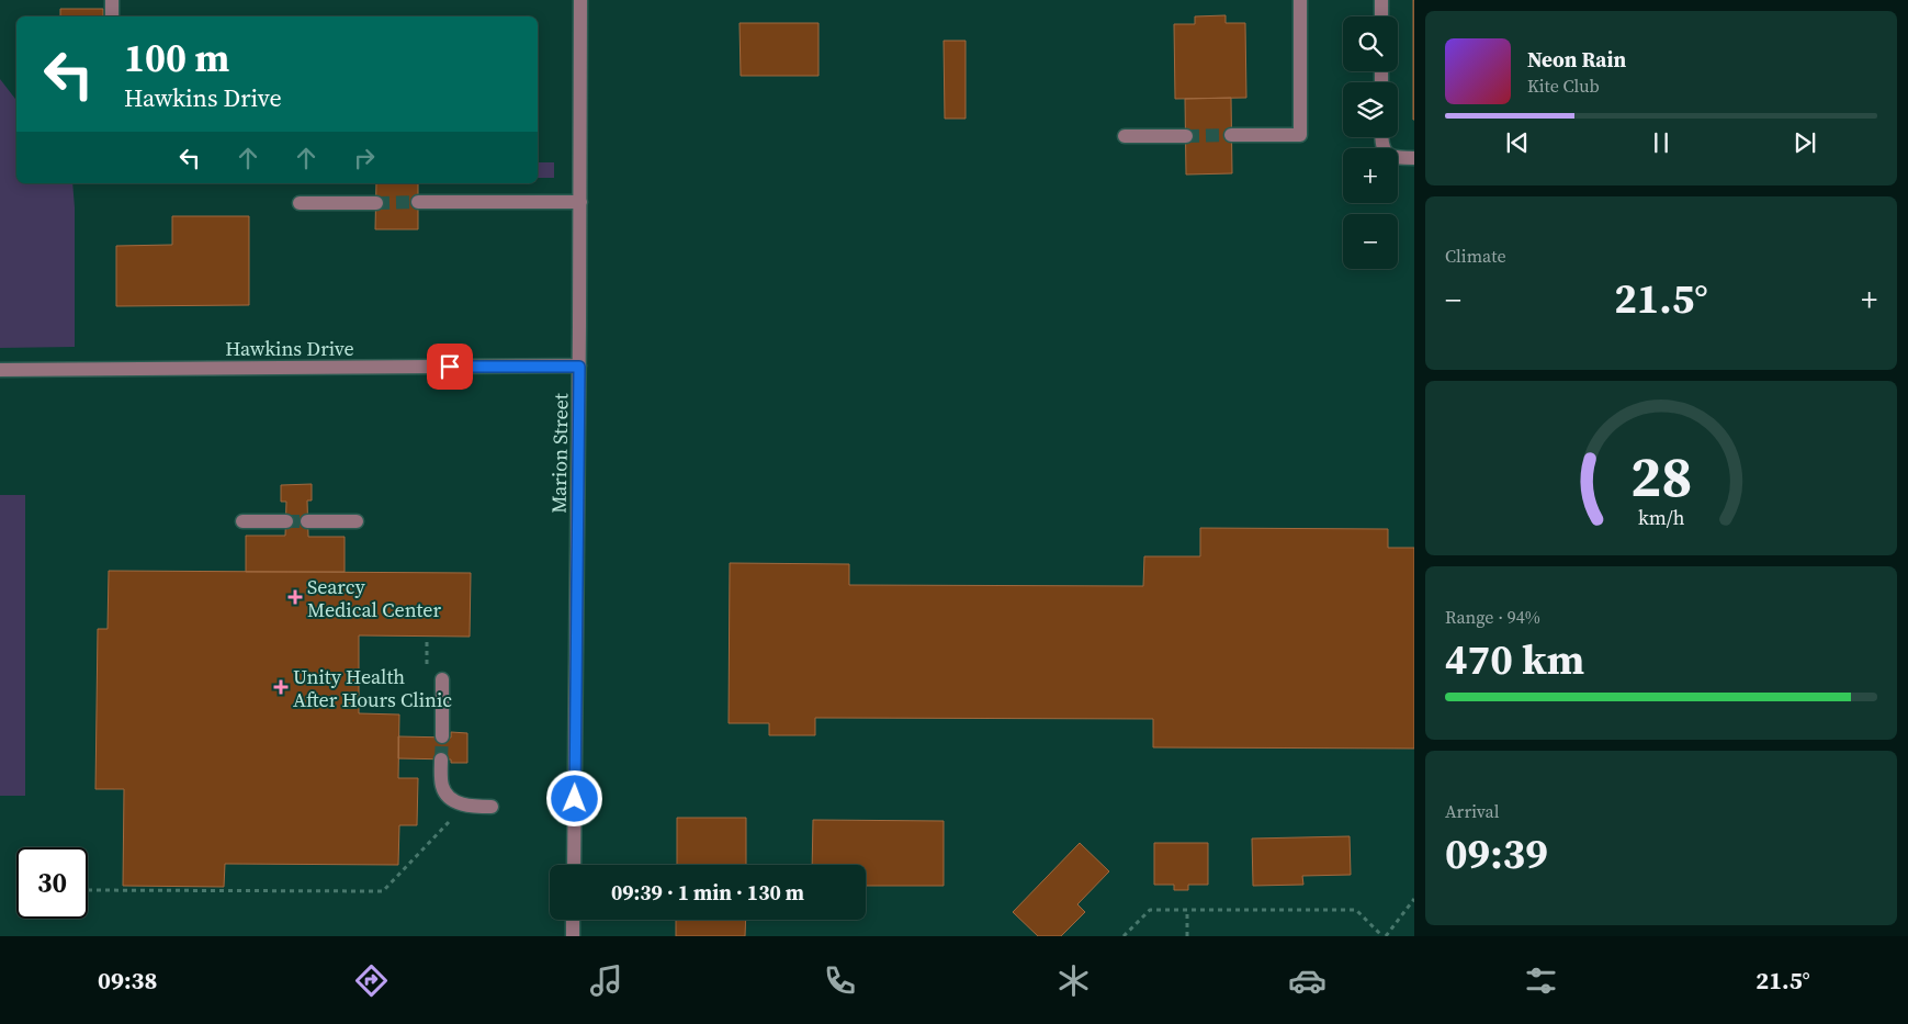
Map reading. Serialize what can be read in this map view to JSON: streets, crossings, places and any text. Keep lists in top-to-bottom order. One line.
{"streets":{"street":["Hawkins Drive","Marion Street"]},"crossings":[["Hawkins Drive","Marion Street"]],"places":{"health":["Searcy Medical Center","Unity Health After Hours Clinic"]},"page":{"map_buttons":["+","−"],"turn":["100 m","Hawkins Drive"],"song":["Neon Rain","Kite Club"],"tile":["Climate",["Range · 94%","470 km"],["Arrival","09:39"]],"heat":["−","21.5°","+"],"limit":"30","trip":"09:39 · 1 min · 130 m","tabs":["09:38","21.5°"],"gauge":["28","km/h"]}}
